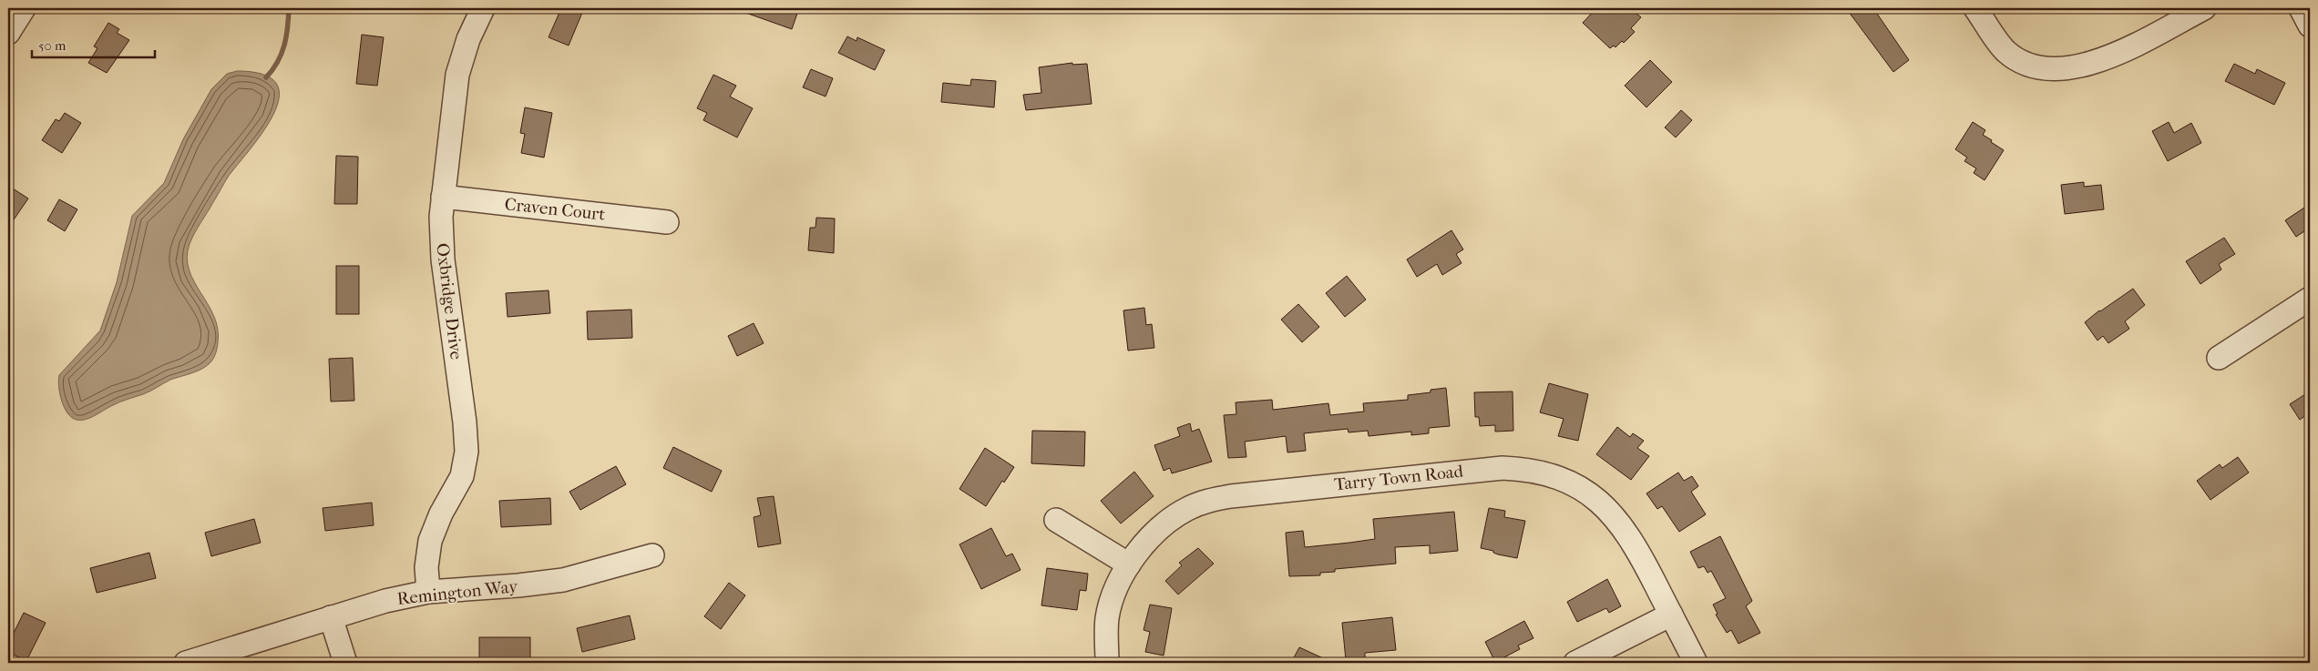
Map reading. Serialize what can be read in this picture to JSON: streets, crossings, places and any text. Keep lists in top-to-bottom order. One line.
{"streets":{"street":["Craven Court","Oxbridge Drive","Tarry Town Road","Remington Way"]},"crossings":[["Craven Court","Oxbridge Drive"],["Oxbridge Drive","Remington Way"]],"scale_bar":"50 m"}
